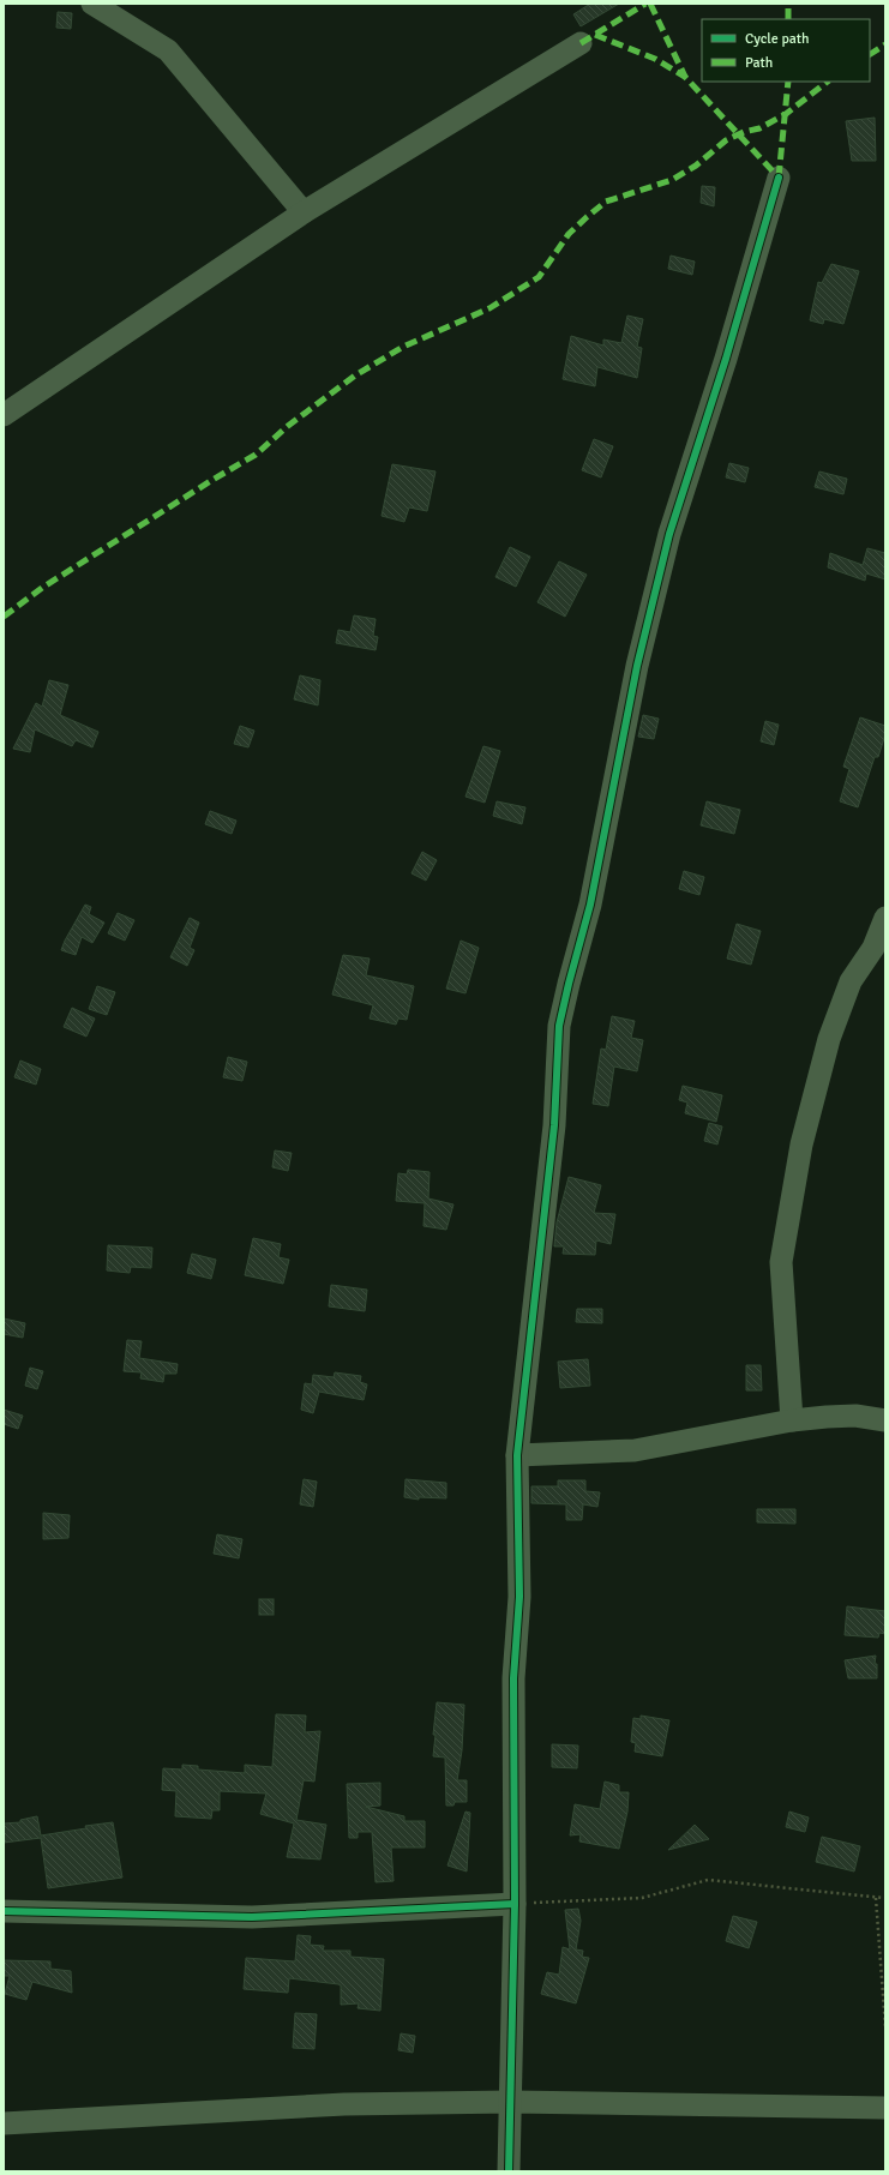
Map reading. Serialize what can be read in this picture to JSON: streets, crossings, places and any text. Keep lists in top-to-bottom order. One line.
{"legend":["Cycle path","Path"]}
